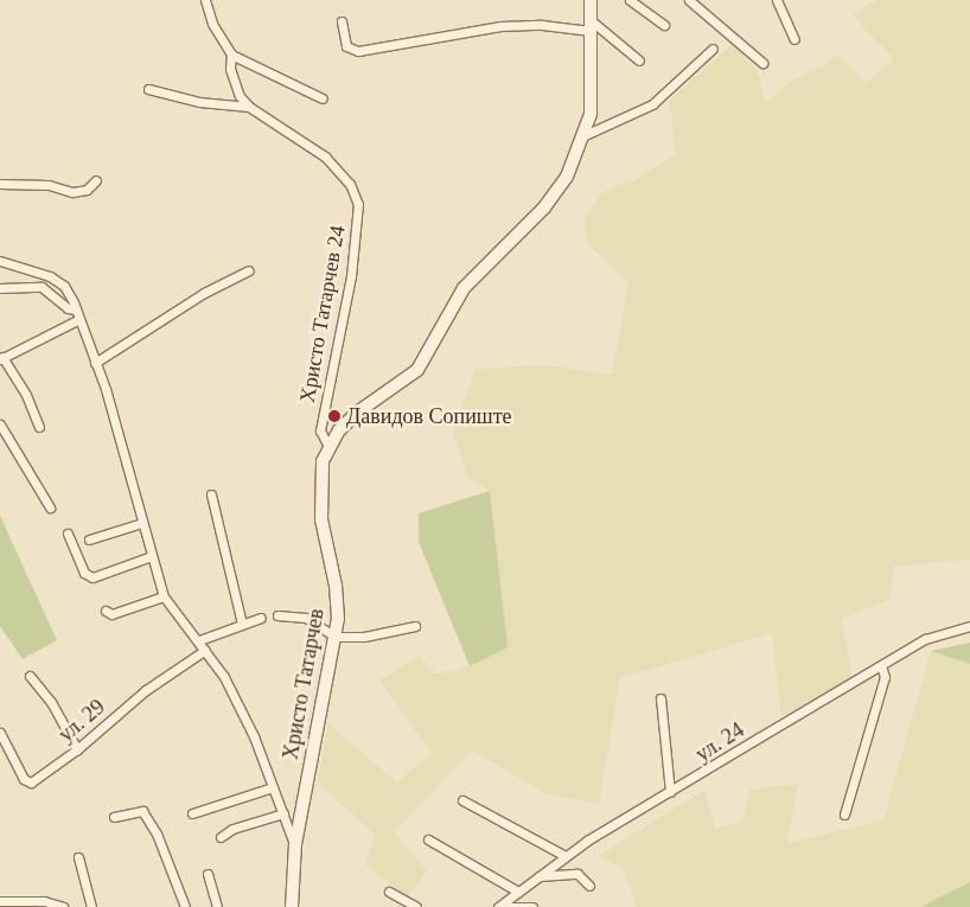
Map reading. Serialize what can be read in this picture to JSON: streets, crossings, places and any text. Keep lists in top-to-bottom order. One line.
{"streets":{"main road":["Христо Татарчев"],"street":["Христо Татарчев 24","ул. 29","ул. 24"]},"crossings":[["Христо Татарчев 24","Христо Татарчев"]],"places":["Давидов Сопиште"]}
